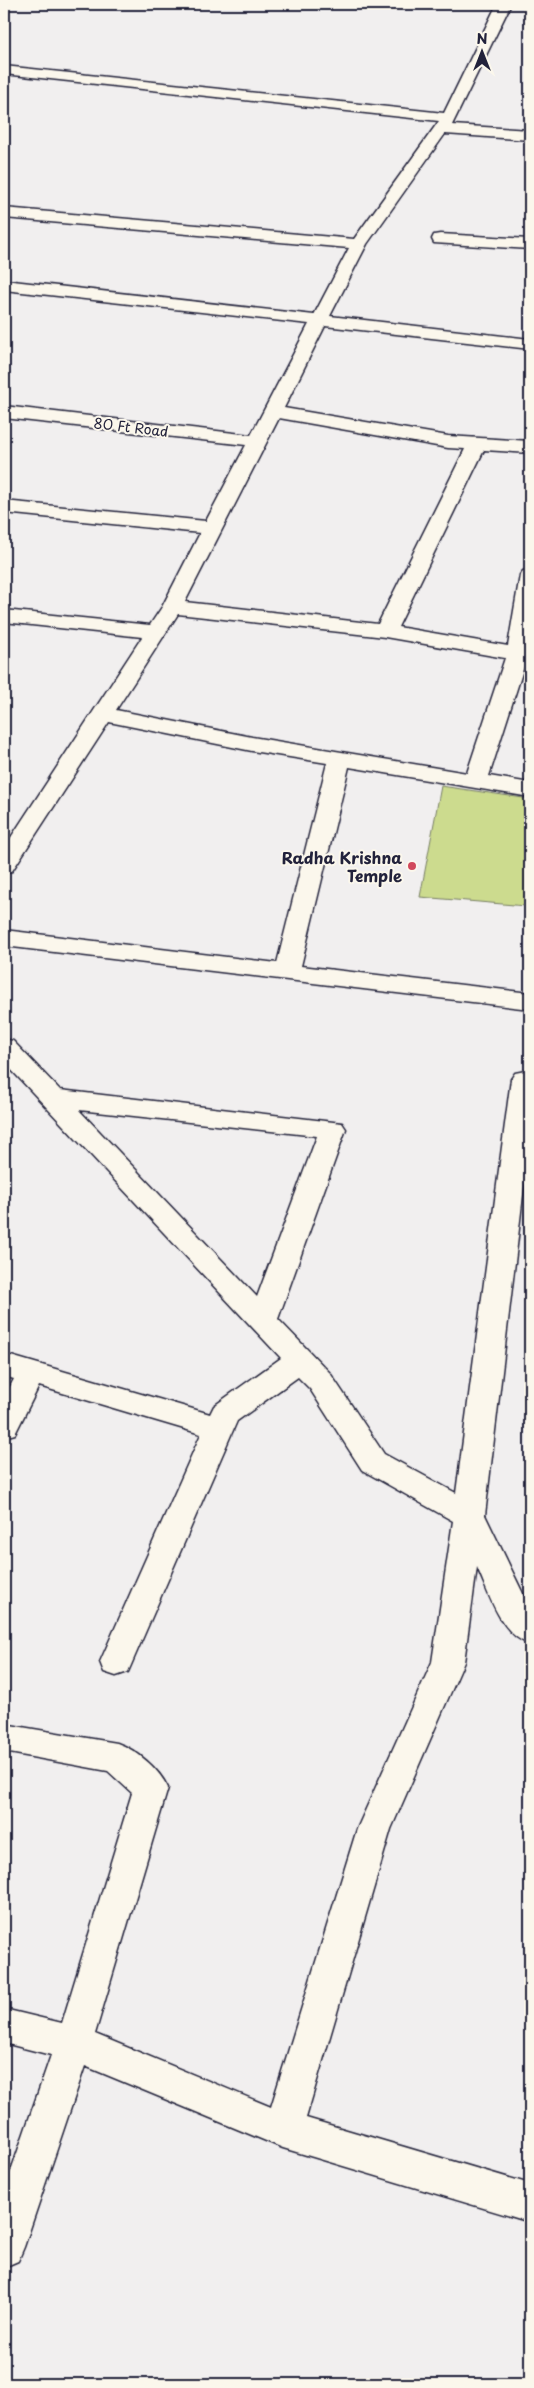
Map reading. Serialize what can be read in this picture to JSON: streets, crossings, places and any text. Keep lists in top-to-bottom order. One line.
{"streets":{"street":["80 Ft Road"]},"places":["Radha Krishna Temple"],"north":"top"}
